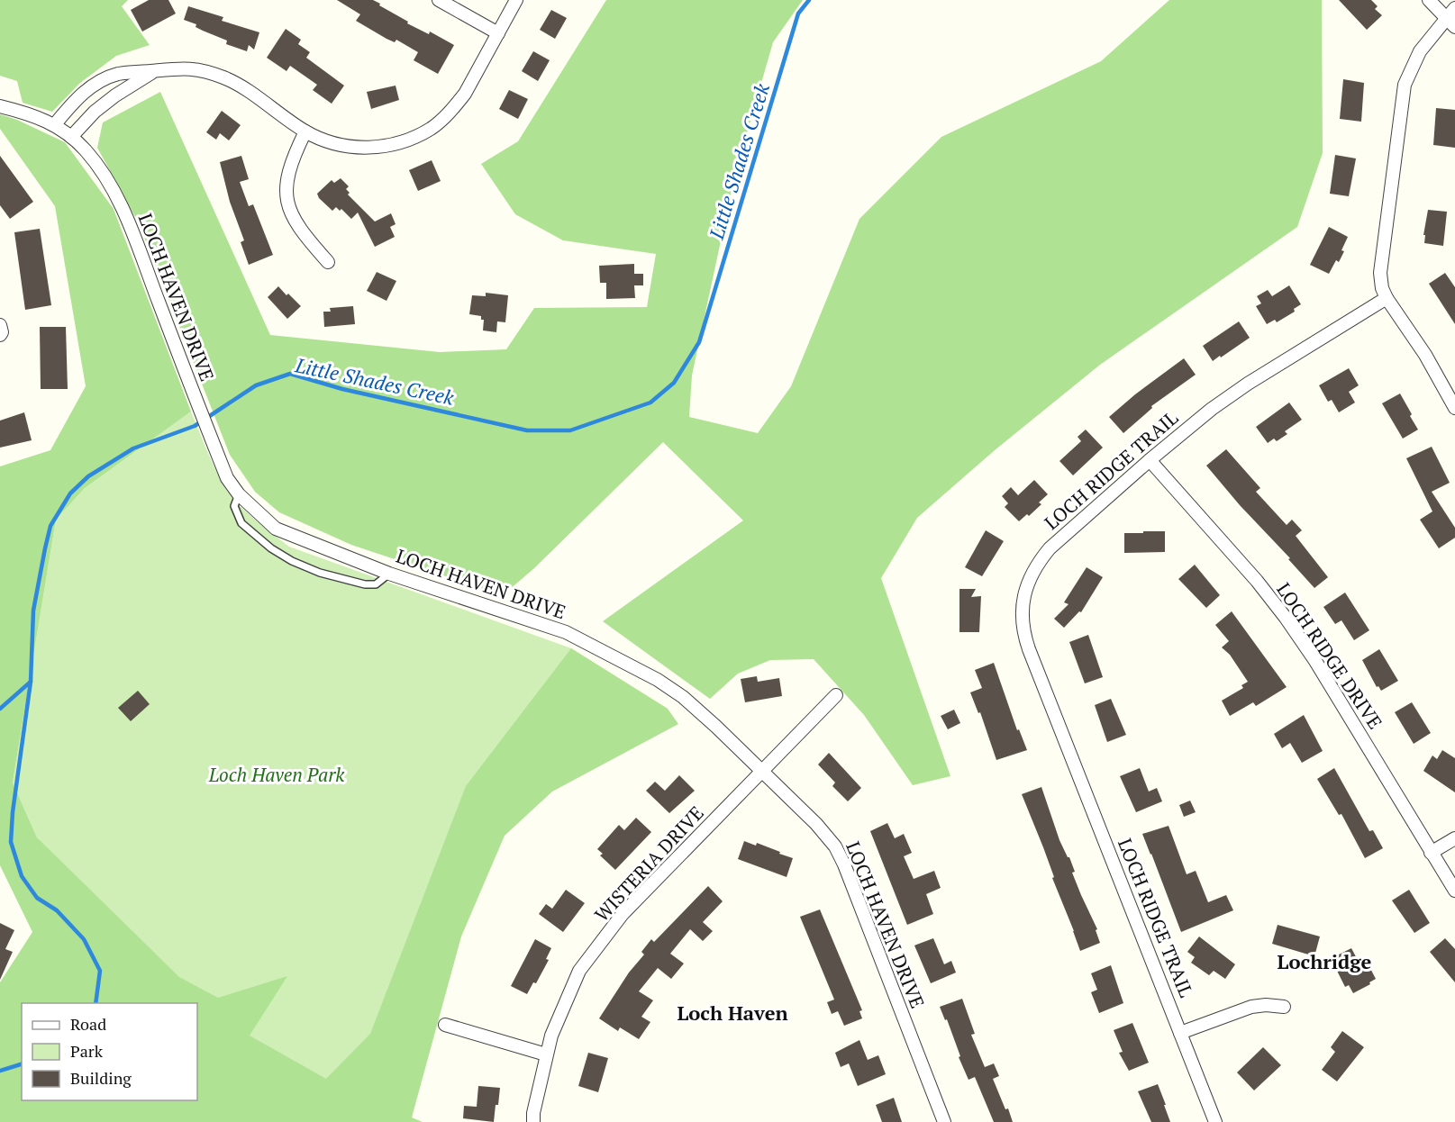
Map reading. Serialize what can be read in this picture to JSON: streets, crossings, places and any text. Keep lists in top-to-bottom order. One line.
{"streets":{"street":["LOCH HAVEN DRIVE","LOCH RIDGE TRAIL","LOCH RIDGE DRIVE","WISTERIA DRIVE"]},"crossings":[["LOCH HAVEN DRIVE","WISTERIA DRIVE"],["LOCH RIDGE TRAIL","LOCH RIDGE DRIVE"]],"districts":["Lochridge","Loch Haven"],"water":["Little Shades Creek"],"parks":["Loch Haven Park"],"legend":["Road","Park","Building"]}
